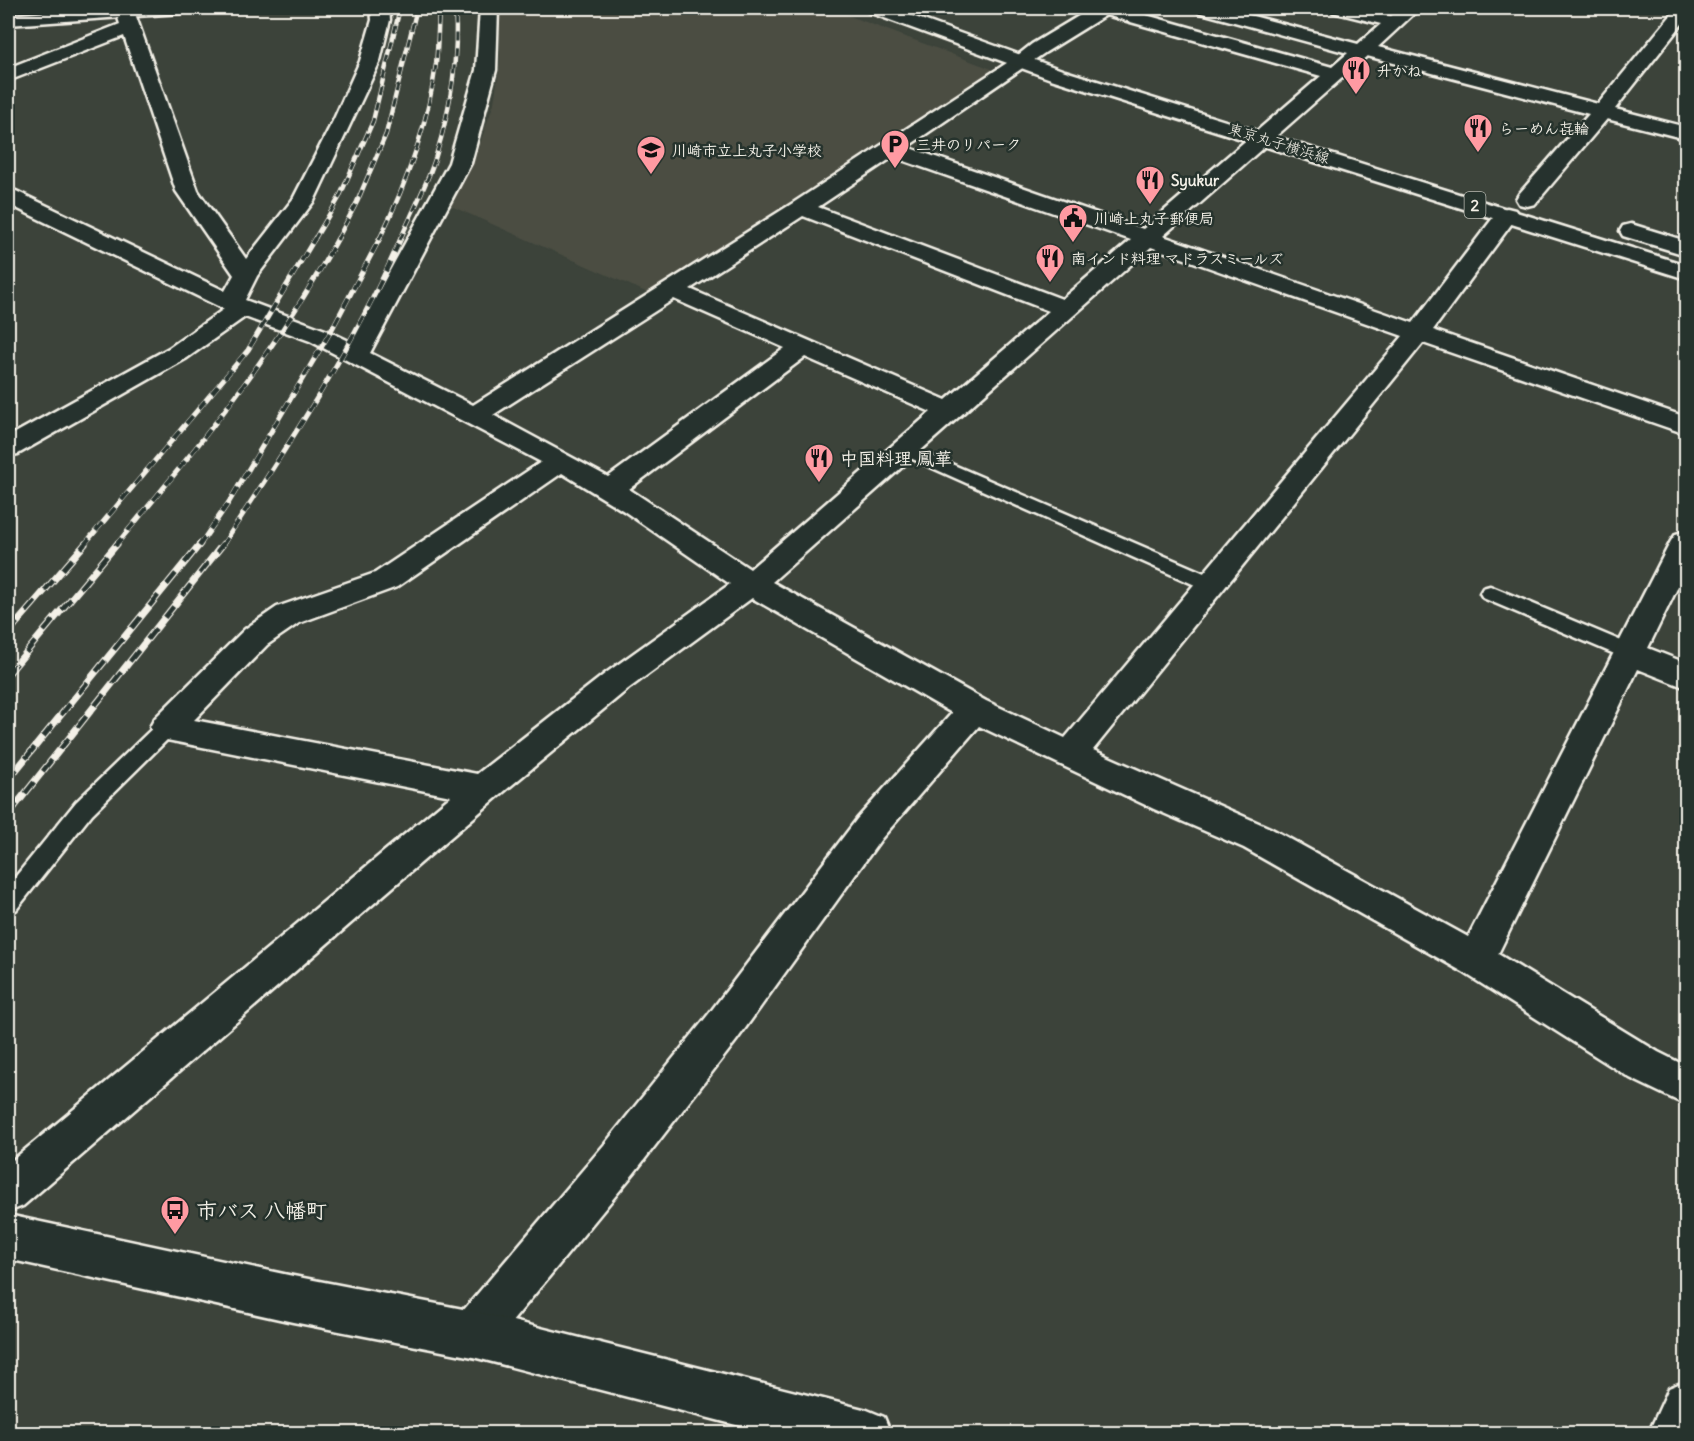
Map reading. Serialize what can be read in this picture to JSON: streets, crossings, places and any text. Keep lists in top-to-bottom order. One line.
{"streets":{"street":["東京丸子横浜線","2"]},"places":{"restaurant":["升かね","らーめん㐂輪","Syukur","南インド料理 マドラスミールズ","中国料理 鳳華"],"parking":["三井のリパーク"],"school or university":["川崎市立上丸子小学校"],"public building":["川崎上丸子郵便局"],"bus stop":["市バス 八幡町"]}}
